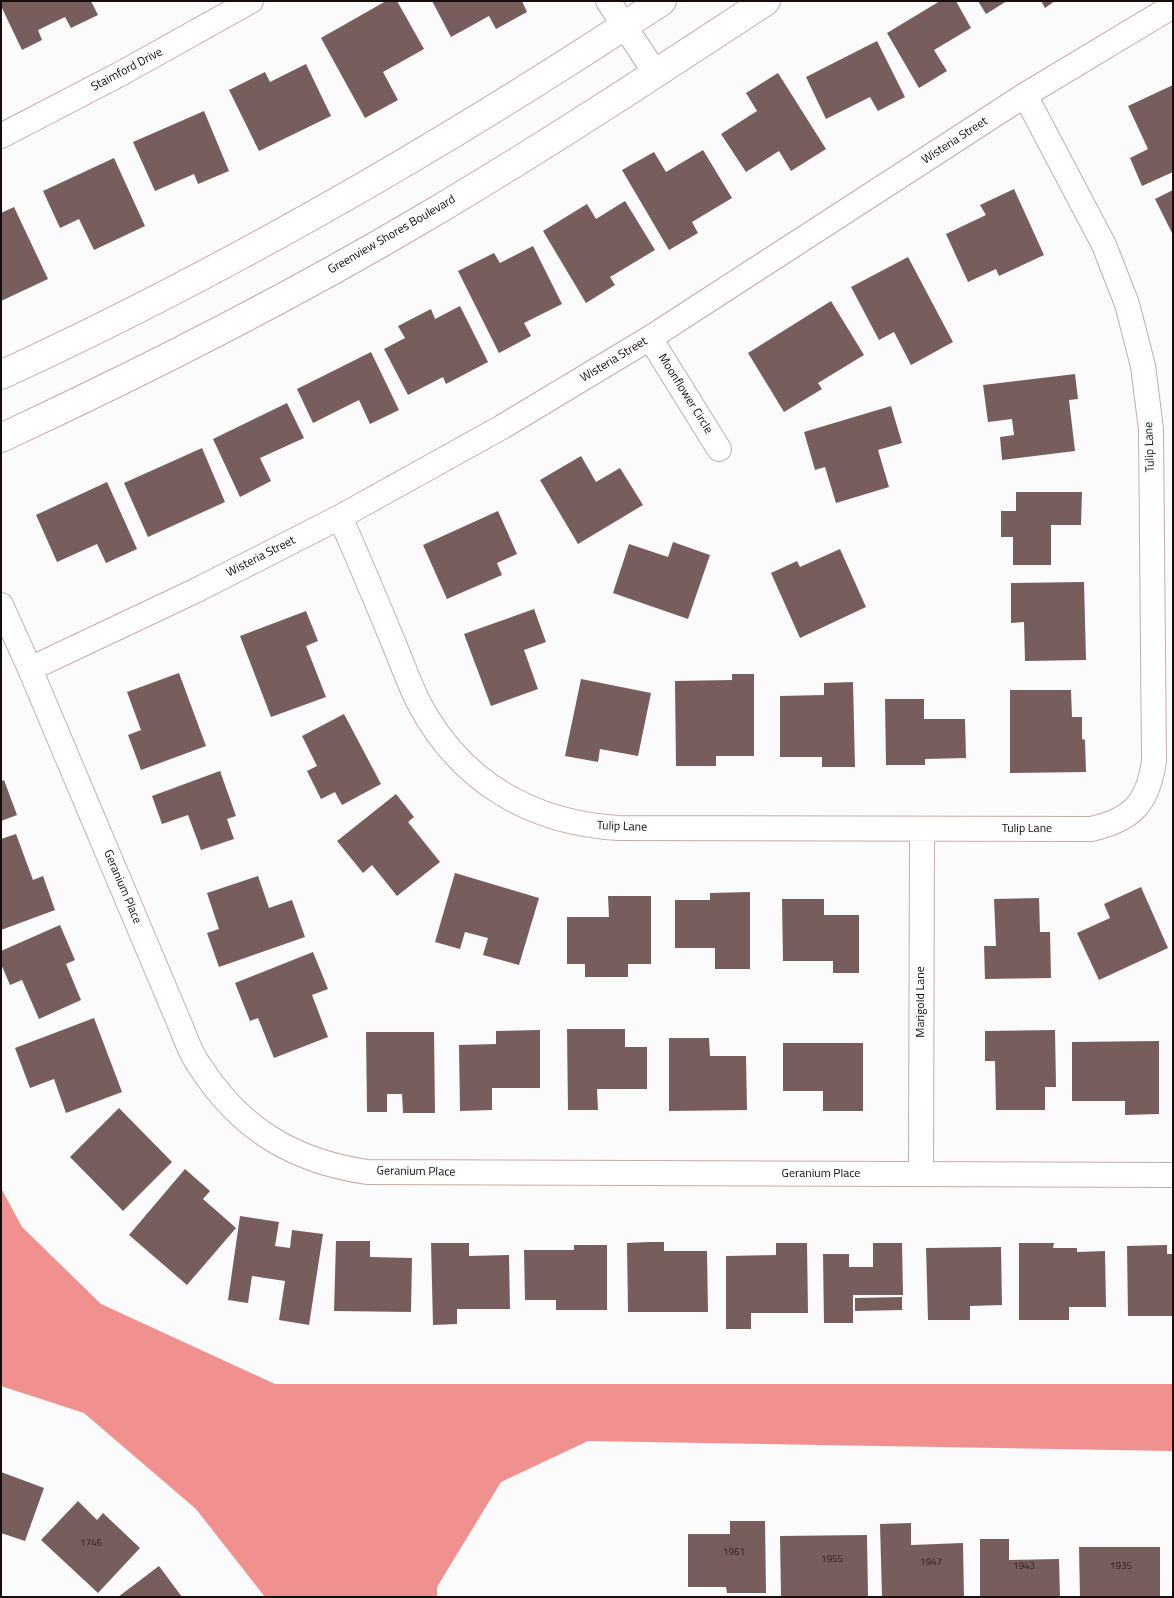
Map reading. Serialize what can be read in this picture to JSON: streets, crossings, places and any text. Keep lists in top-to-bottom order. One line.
{"streets":{"street":["Staimford Drive","Wisteria Street","Greenview Shores Boulevard","Moonflower Circle","Tulip Lane","Geranium Place","Marigold Lane"]},"crossings":[["Wisteria Street","Moonflower Circle"],["Wisteria Street","Tulip Lane"],["Wisteria Street","Geranium Place"],["Tulip Lane","Marigold Lane"],["Geranium Place","Marigold Lane"]],"house_numbers":["1746","1961","1955","1947","1943","1935"]}
